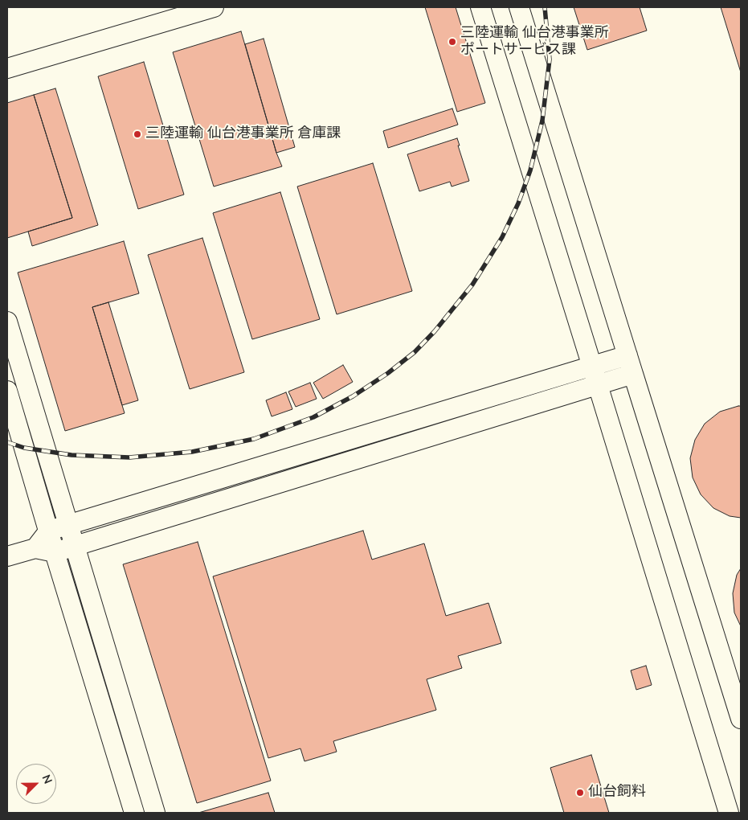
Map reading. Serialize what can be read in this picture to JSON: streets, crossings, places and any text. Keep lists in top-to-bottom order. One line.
{"places":["三陸運輸 仙台港事業所 ポートサービス課","三陸運輸 仙台港事業所 倉庫課","仙台飼料"],"north":"top right"}
